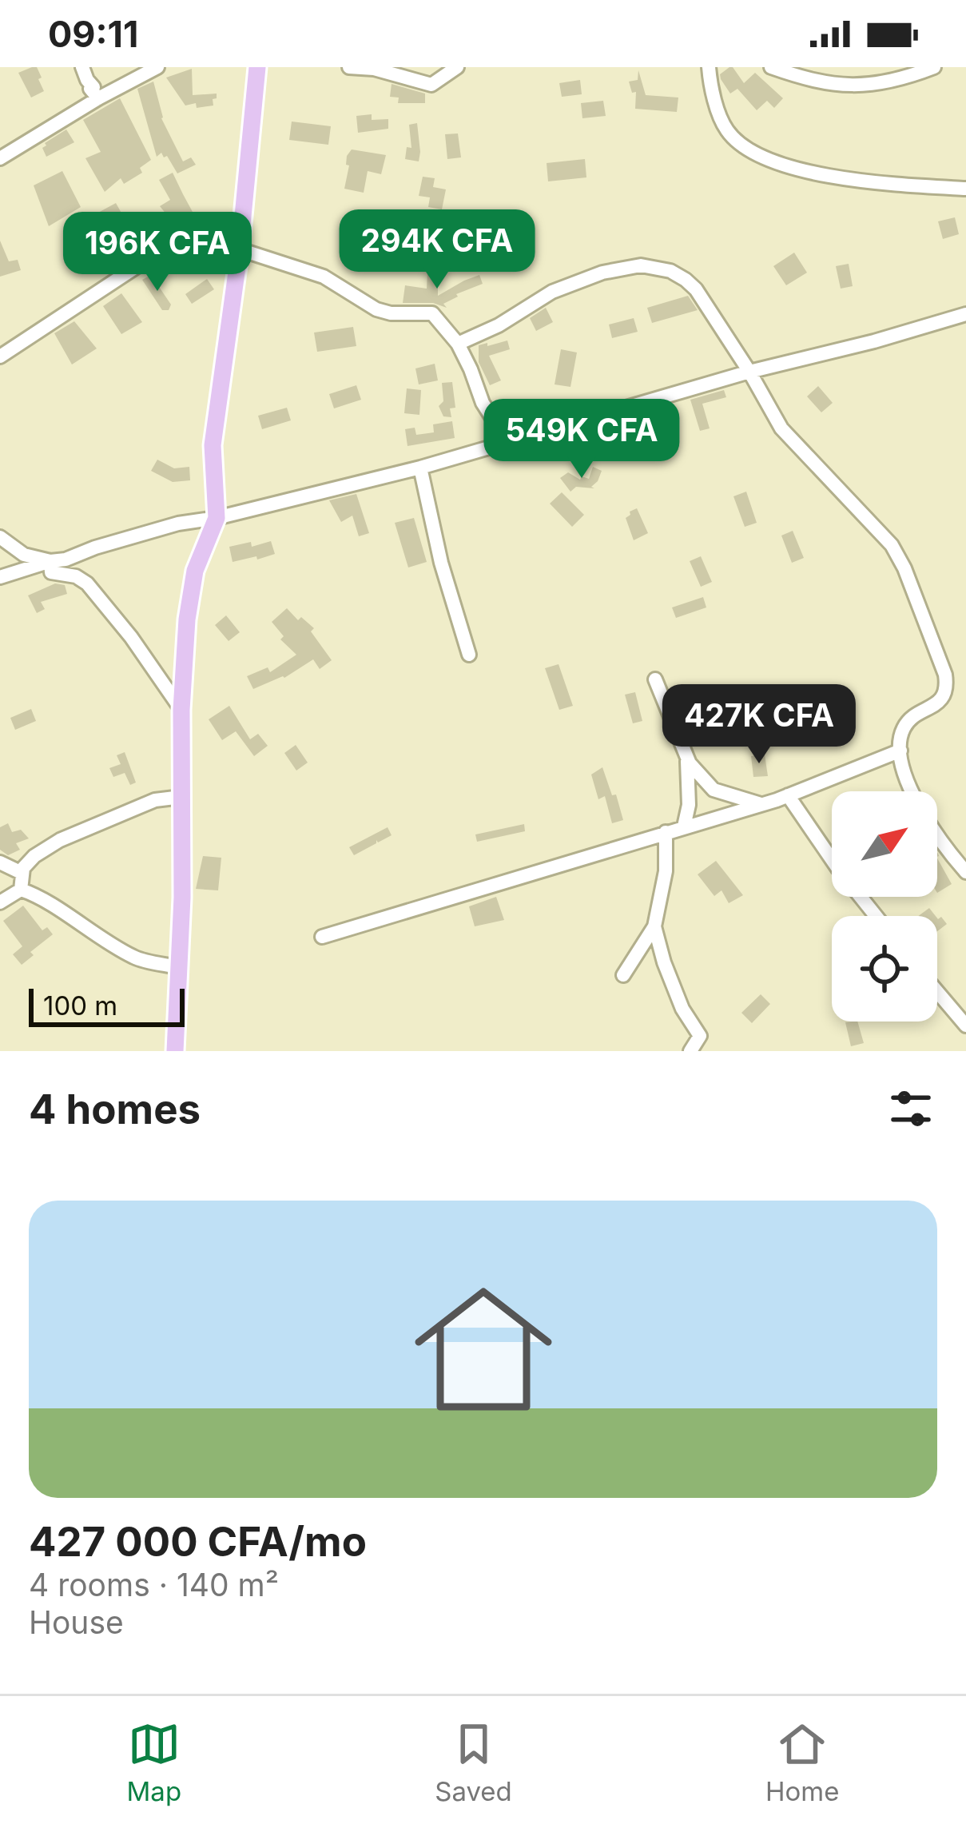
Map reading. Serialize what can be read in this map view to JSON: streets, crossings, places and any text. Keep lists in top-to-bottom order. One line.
{"scale_bar":"100 m","north":"top right","page":{"status":"09:11","price":["294K CFA","196K CFA","549K CFA","427K CFA"],"scale":"100 m","heading":"4 homes","list":[{"name":"427 000 CFA/mo","note":"4 rooms · 140 m² · House"}],"tabs":["Map","Saved","Home"]}}
